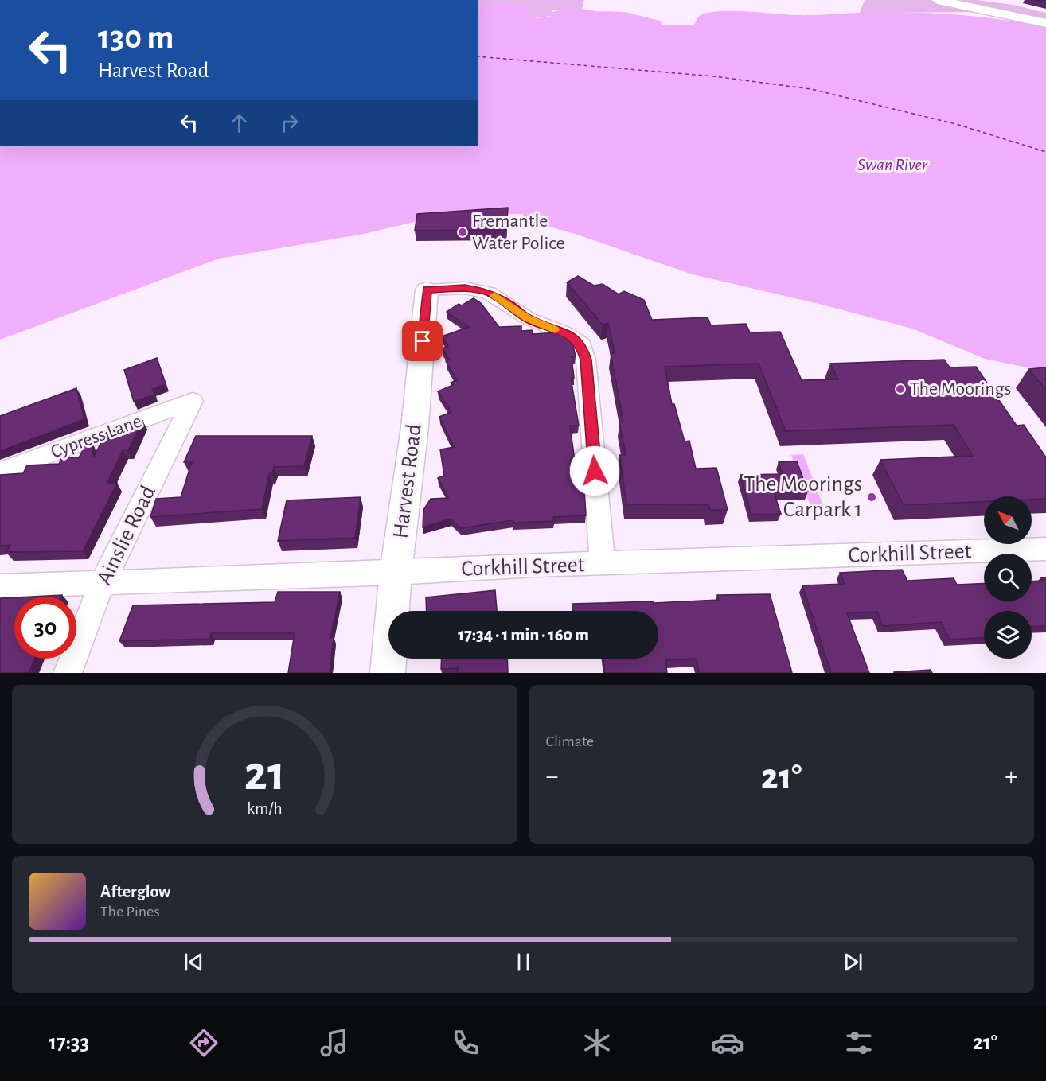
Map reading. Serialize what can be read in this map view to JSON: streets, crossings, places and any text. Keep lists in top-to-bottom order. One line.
{"streets":{"street":["Cypress Lane","Harvest Road","Ainslie Road","Corkhill Street"]},"crossings":[["Cypress Lane","Ainslie Road"],["Harvest Road","Corkhill Street"],["Ainslie Road","Corkhill Street"]],"water":["Swan River"],"places":["Fremantle Water Police","The Moorings","The Moorings Carpark 1"],"north":"top left","page":{"turn":["130 m","Harvest Road"],"limit":"30","trip":"17:34 · 1 min · 160 m","tile":"Climate","heat":["−","21°","+"],"song":["Afterglow","The Pines"],"tabs":["17:33","21°"],"gauge":["21","km/h"]}}
